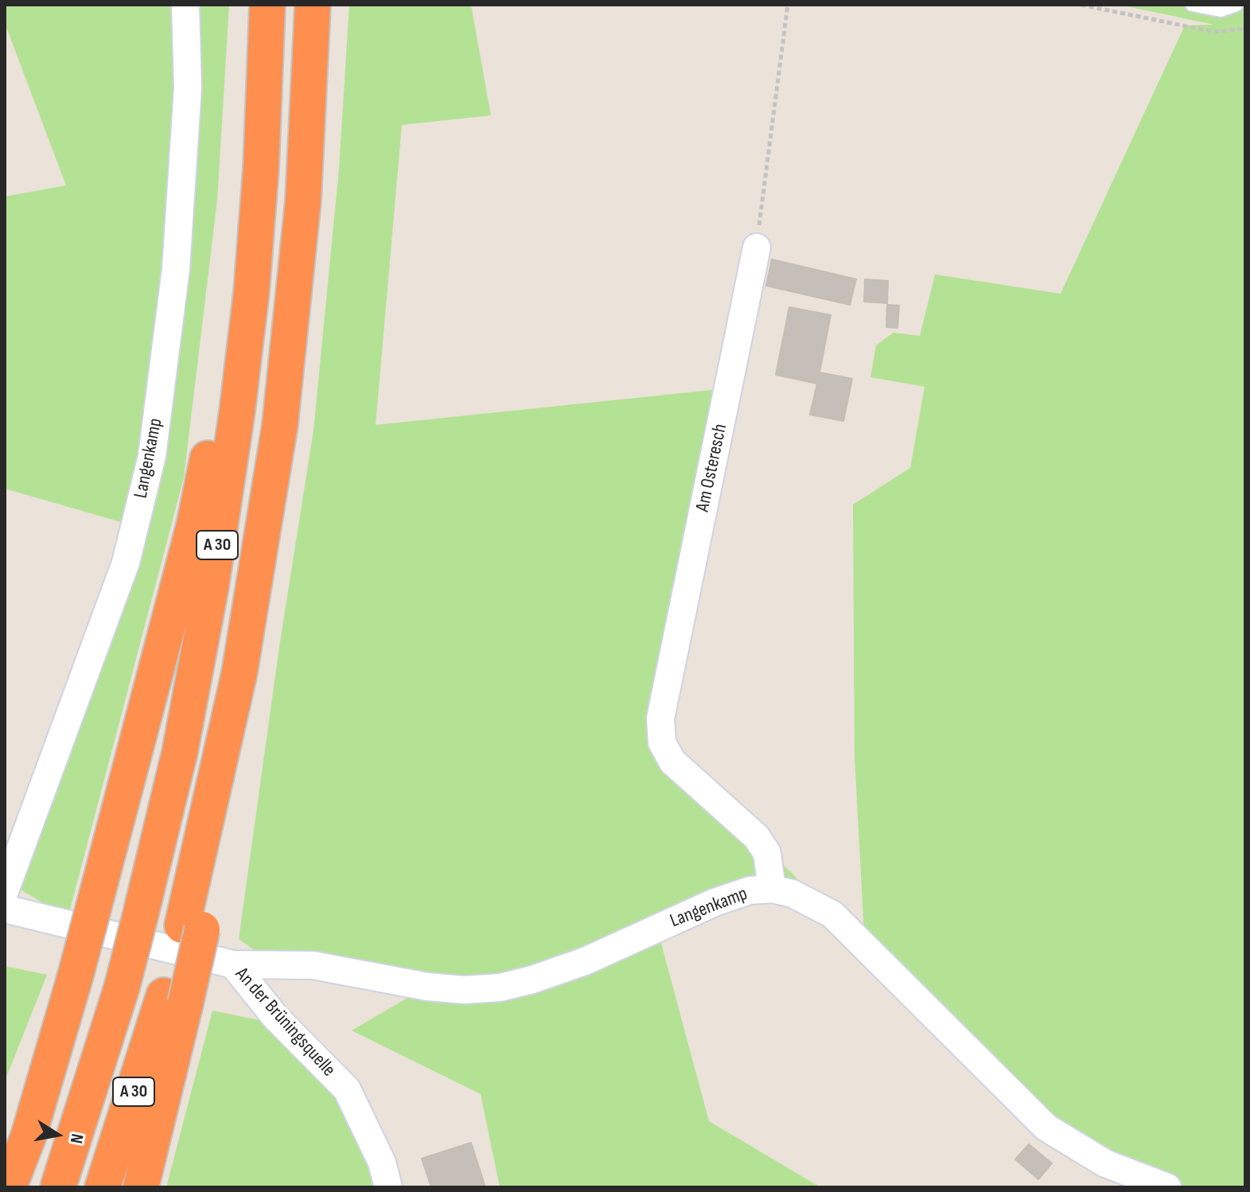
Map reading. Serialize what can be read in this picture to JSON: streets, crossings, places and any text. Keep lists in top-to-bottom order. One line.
{"streets":{"highway":["A 30"],"street":["Langenkamp","Am Osteresch","An der Brüningsquelle"]},"crossings":[["Langenkamp","Am Osteresch"],["Langenkamp","An der Brüningsquelle"]],"north":"right"}
